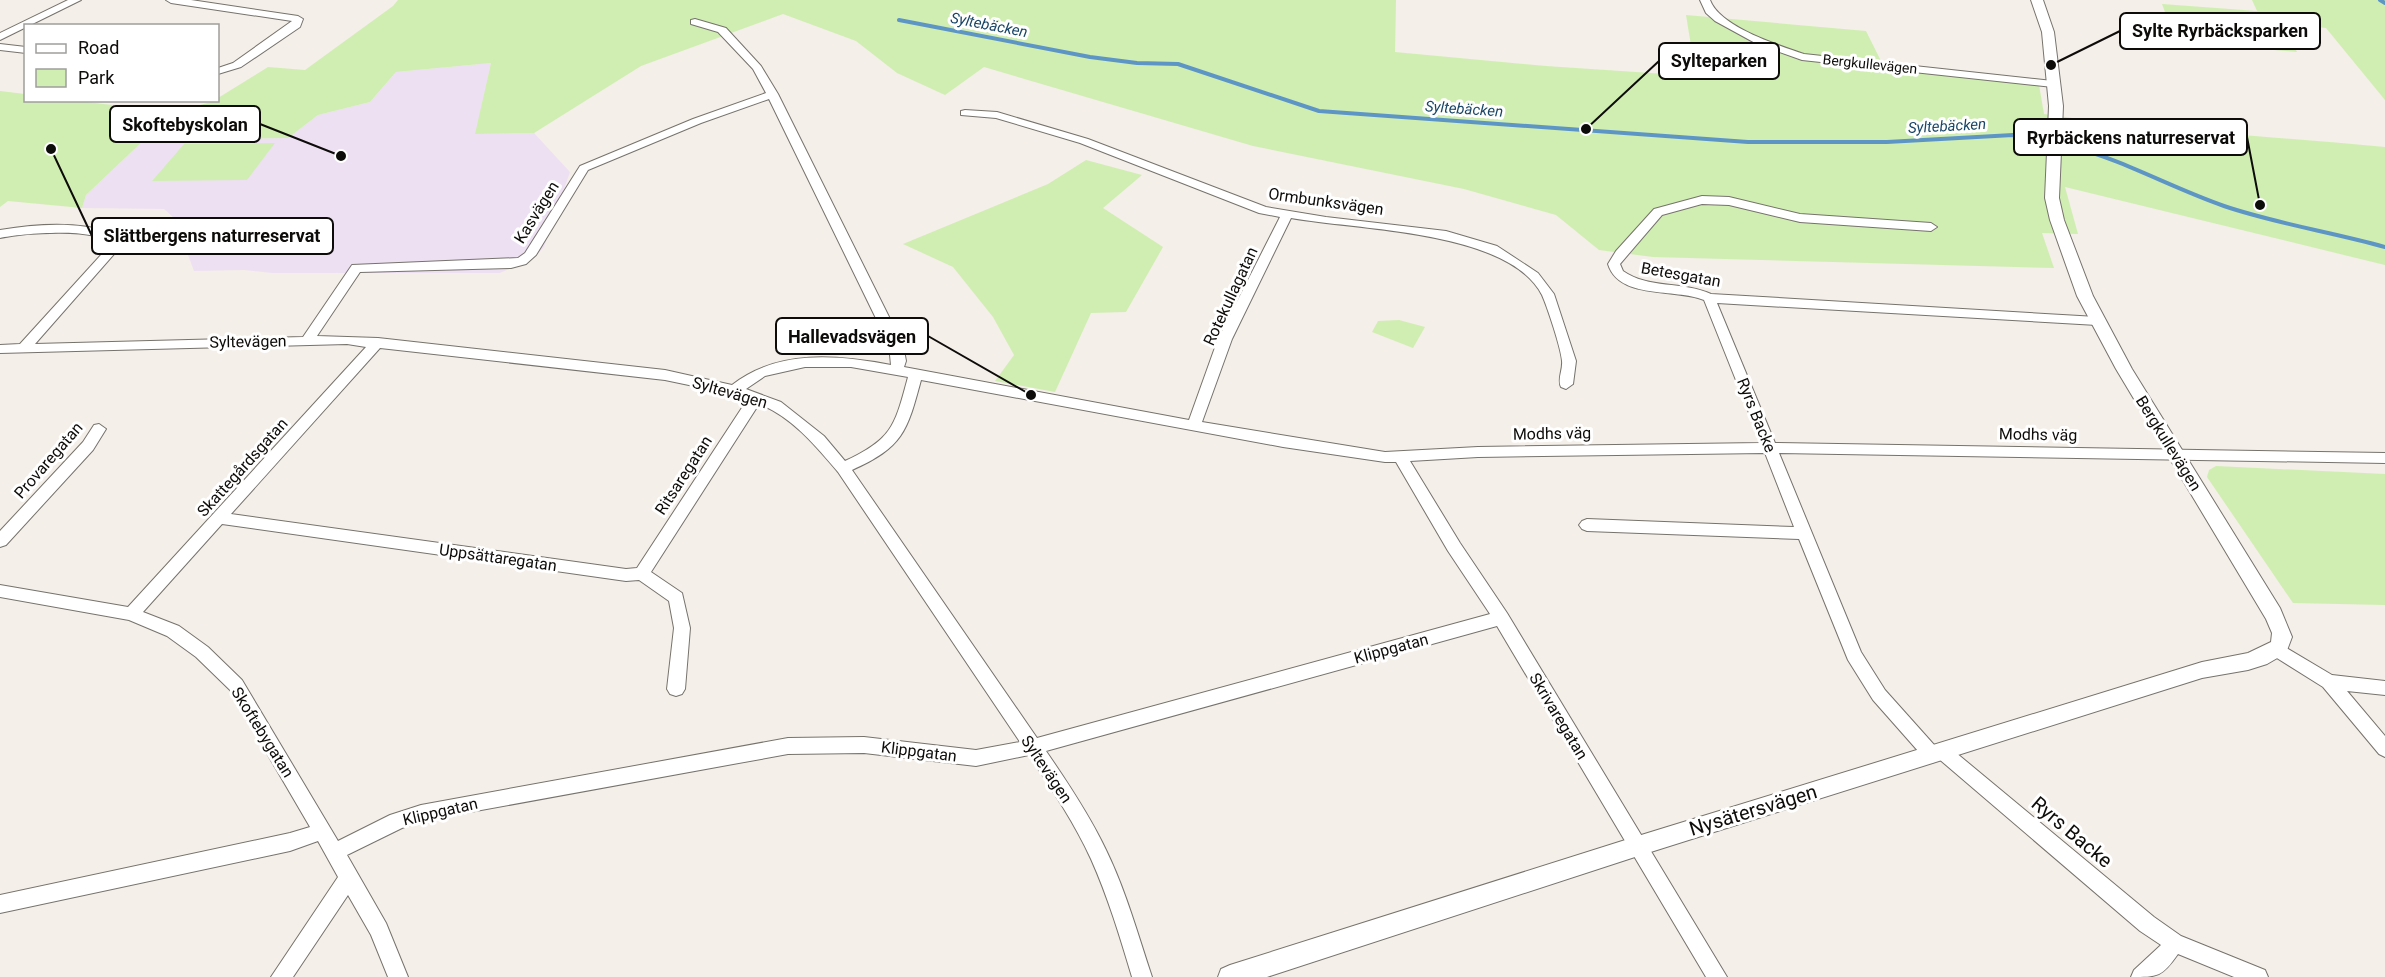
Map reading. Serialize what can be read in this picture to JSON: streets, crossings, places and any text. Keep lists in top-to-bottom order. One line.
{"streets":{"street":["Bergkullevägen","Ormbunksvägen","Kasvägen","Betesgatan","Rotekullagatan","Syltevägen","Ryrs Backe","Modhs väg","Provaregatan","Skattegårdsgatan","Ritsaregatan","Uppsättaregatan","Klippgatan","Skrivaregatan","Skoftebygatan","Nysätersvägen"]},"crossings":[["Bergkullevägen","Betesgatan"],["Bergkullevägen","Modhs väg"],["Bergkullevägen","Nysätersvägen"],["Ormbunksvägen","Rotekullagatan"],["Kasvägen","Syltevägen"],["Betesgatan","Ryrs Backe"],["Rotekullagatan","Modhs väg"],["Syltevägen","Modhs väg"],["Syltevägen","Skattegårdsgatan"],["Syltevägen","Ritsaregatan"],["Syltevägen","Klippgatan"],["Ryrs Backe","Modhs väg"],["Ryrs Backe","Nysätersvägen"],["Modhs väg","Skrivaregatan"],["Skattegårdsgatan","Uppsättaregatan"],["Skattegårdsgatan","Skoftebygatan"],["Ritsaregatan","Uppsättaregatan"],["Klippgatan","Skrivaregatan"],["Klippgatan","Skoftebygatan"],["Skrivaregatan","Nysätersvägen"]],"water":["Syltebäcken"],"places":["Sylte Ryrbäcksparken","Sylteparken","Slättbergens naturreservat","Skoftebyskolan","Ryrbäckens naturreservat","Hallevadsvägen"],"legend":["Road","Park"]}
